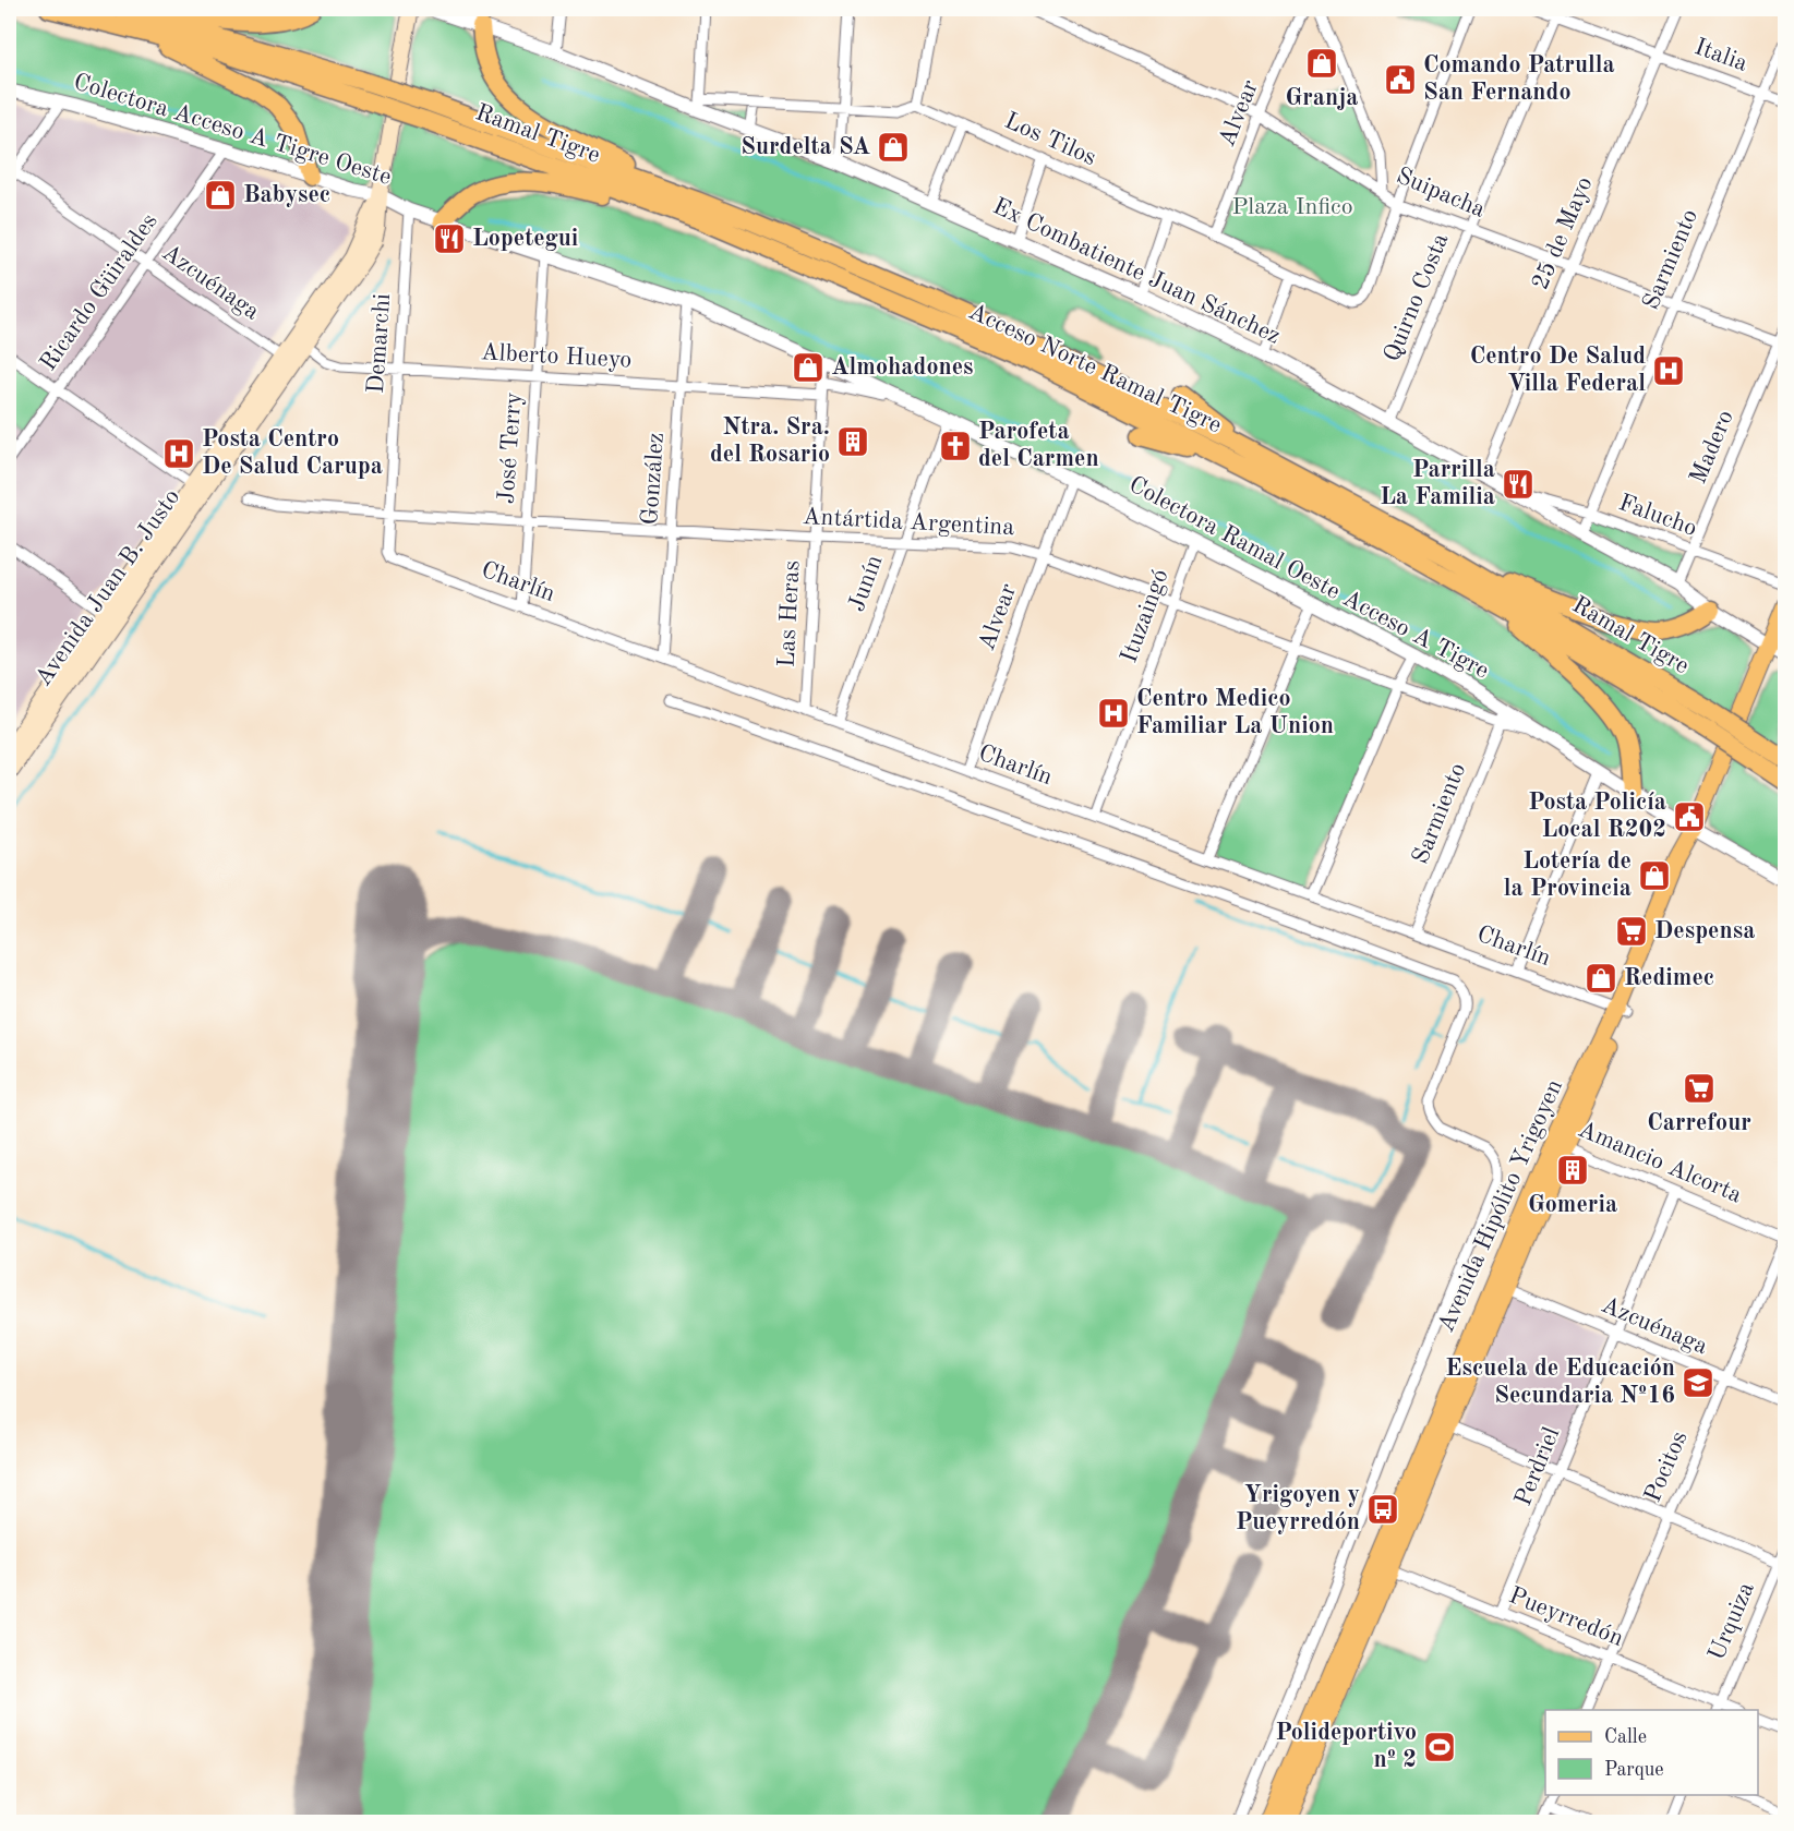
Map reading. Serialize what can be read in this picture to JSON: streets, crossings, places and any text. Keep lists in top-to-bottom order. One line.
{"streets":{"highway":["Ramal Tigre","Acceso Norte Ramal Tigre"],"main road":["Avenida Juan B. Justo","Avenida Hipólito Yrigoyen"],"street":["Italia","Alvear","Colectora Acceso A Tigre Oeste","Los Tilos","Suipacha","25 de Mayo","Sarmiento","Ex Combatiente Juan Sánchez","Azcuénaga","Ricardo Güiraldes","Quirno Costa","Demarchi","Alberto Hueyo","Madero","José Terry","González","Falucho","Antártida Argentina","Colectora Ramal Oeste Acceso A Tigre","Charlín","Junín","Las Heras","Ituzaingó","Amancio Alcorta","Perdriel","Pocitos","Pueyrredón","Urquiza"]},"crossings":[["Italia","25 de Mayo"],["Italia","Sarmiento"],["Italia","Quirno Costa"],["Alvear","Los Tilos"],["Alvear","Suipacha"],["Alvear","Antártida Argentina"],["Alvear","Colectora Ramal Oeste Acceso A Tigre"],["Alvear","Charlín"],["Colectora Acceso A Tigre Oeste","Ricardo Güiraldes"],["Colectora Acceso A Tigre Oeste","Demarchi"],["Colectora Acceso A Tigre Oeste","Colectora Ramal Oeste Acceso A Tigre"],["Colectora Acceso A Tigre Oeste","Avenida Juan B. Justo"],["Ramal Tigre","Acceso Norte Ramal Tigre"],["Los Tilos","Suipacha"],["Suipacha","25 de Mayo"],["Suipacha","Sarmiento"],["Suipacha","Quirno Costa"],["Suipacha","Madero"],["25 de Mayo","Ex Combatiente Juan Sánchez"],["Sarmiento","Ex Combatiente Juan Sánchez"],["Sarmiento","Falucho"],["Sarmiento","Antártida Argentina"],["Sarmiento","Colectora Ramal Oeste Acceso A Tigre"],["Sarmiento","Charlín"],["Ex Combatiente Juan Sánchez","Quirno Costa"],["Ex Combatiente Juan Sánchez","Madero"],["Ex Combatiente Juan Sánchez","Falucho"],["Ex Combatiente Juan Sánchez","Avenida Hipólito Yrigoyen"],["Azcuénaga","Ricardo Güiraldes"],["Azcuénaga","Avenida Juan B. Justo"],["Azcuénaga","Avenida Hipólito Yrigoyen"],["Azcuénaga","Perdriel"],["Azcuénaga","Pocitos"],["Demarchi","Alberto Hueyo"],["Demarchi","Antártida Argentina"],["Demarchi","Charlín"],["Alberto Hueyo","José Terry"],["Alberto Hueyo","González"],["Alberto Hueyo","Avenida Juan B. Justo"],["Alberto Hueyo","Las Heras"],["Madero","Falucho"],["José Terry","Antártida Argentina"],["José Terry","Colectora Ramal Oeste Acceso A Tigre"],["José Terry","Charlín"],["González","Antártida Argentina"],["González","Colectora Ramal Oeste Acceso A Tigre"],["González","Charlín"],["Antártida Argentina","Colectora Ramal Oeste Acceso A Tigre"],["Antártida Argentina","Junín"],["Antártida Argentina","Las Heras"],["Antártida Argentina","Ituzaingó"],["Colectora Ramal Oeste Acceso A Tigre","Junín"],["Colectora Ramal Oeste Acceso A Tigre","Las Heras"],["Colectora Ramal Oeste Acceso A Tigre","Ituzaingó"],["Colectora Ramal Oeste Acceso A Tigre","Avenida Hipólito Yrigoyen"],["Charlín","Junín"],["Charlín","Las Heras"],["Charlín","Ituzaingó"],["Charlín","Avenida Hipólito Yrigoyen"],["Amancio Alcorta","Avenida Hipólito Yrigoyen"],["Amancio Alcorta","Perdriel"],["Amancio Alcorta","Pocitos"],["Avenida Hipólito Yrigoyen","Pueyrredón"],["Perdriel","Pueyrredón"],["Pocitos","Pueyrredón"],["Pueyrredón","Urquiza"]],"parks":["Plaza Infico"],"places":{"shop":["Granja","Surdelta SA","Babysec","Almohadones","Lotería de la Provincia","Redimec"],"public building":["Comando Patrulla San Fernando","Posta Policía Local R202"],"restaurant":["Lopetegui","Parrilla La Familia"],"hospital":["Centro De Salud Villa Federal","Posta Centro De Salud Carupa","Centro Medico Familiar La Union"],"building":["Ntra. Sra. del Rosario","Gomeria"],"church":["Parofeta del Carmen"],"supermarket":["Despensa","Carrefour"],"school or university":["Escuela de Educación Secundaria Nº16"],"bus stop":["Yrigoyen y Pueyrredón"],"sports":["Polideportivo nº 2"]},"legend":["Calle","Parque"]}
